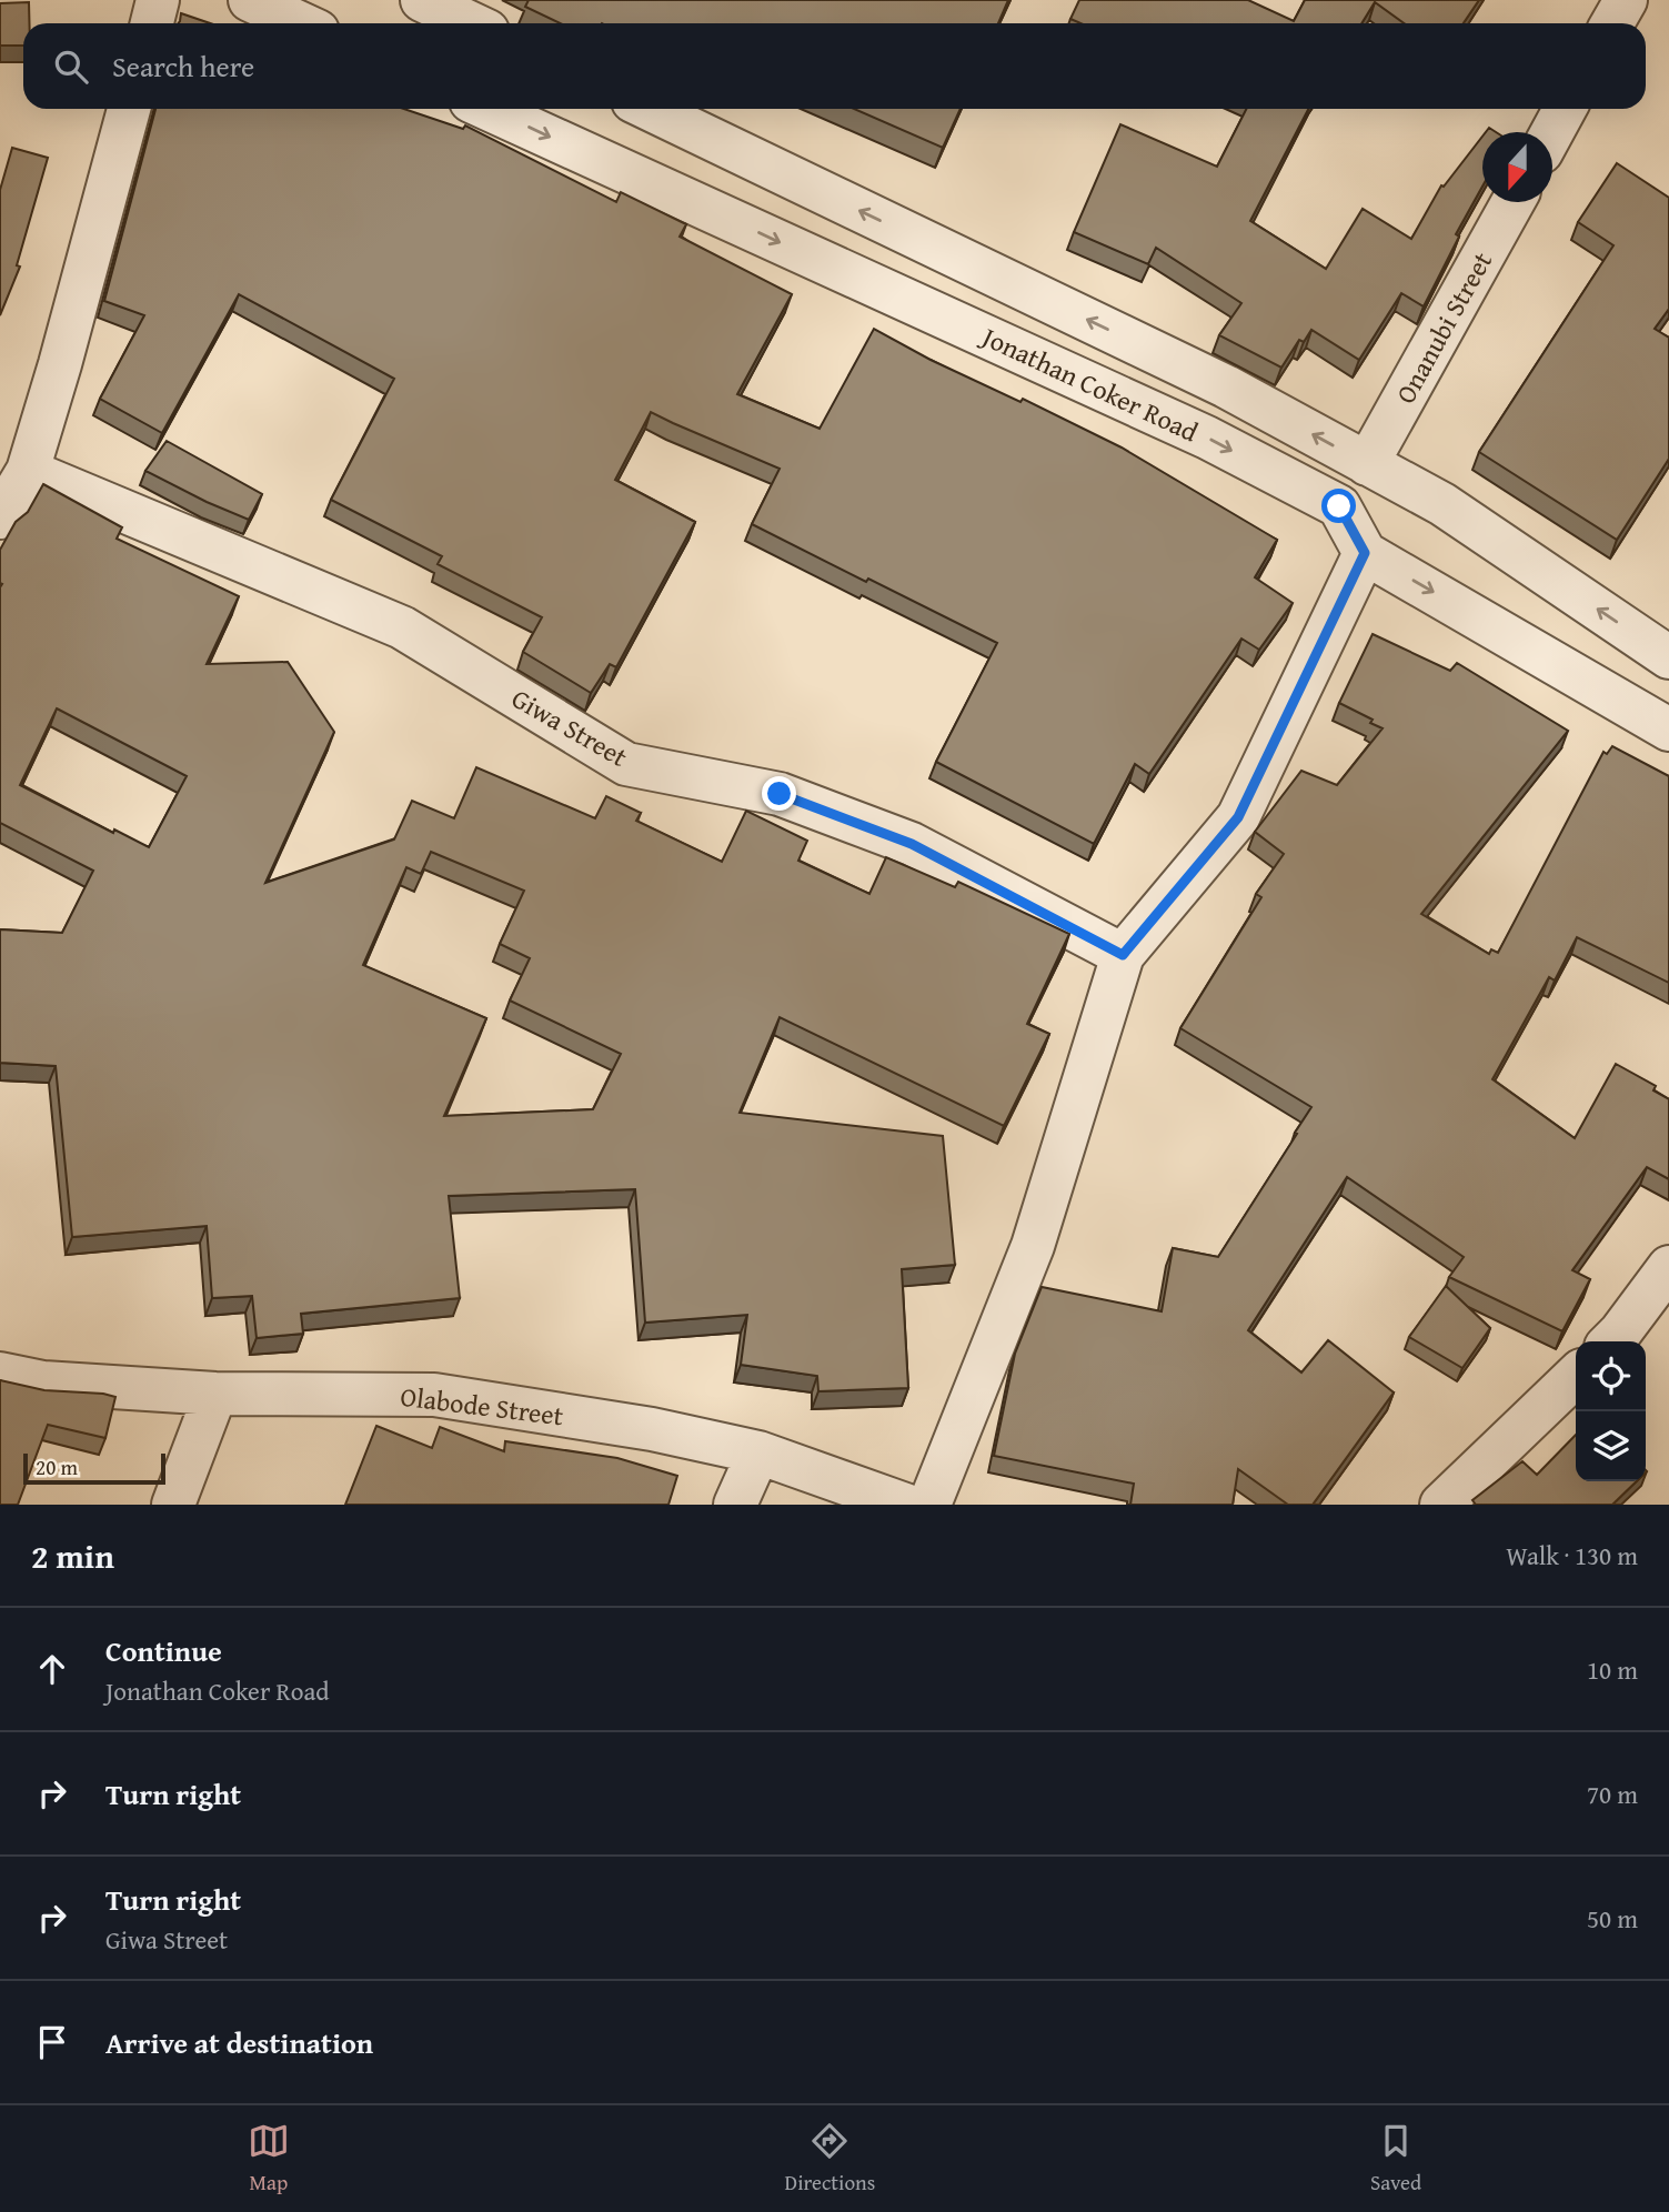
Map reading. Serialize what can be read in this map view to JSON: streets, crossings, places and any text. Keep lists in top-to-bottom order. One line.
{"streets":{"street":["Onanubi Street","Jonathan Coker Road","Giwa Street","Olabode Street"]},"crossings":[["Onanubi Street","Jonathan Coker Road"]],"scale_bar":"20 m","north":"bottom","page":{"search":"Search here","scale":"20 m","heading":["2 min","Walk · 130 m"],"list":[["Continue","Jonathan Coker Road","10 m"],["Turn right","70 m"],["Turn right","Giwa Street","50 m"],"Arrive at destination"],"nav":["Map","Directions","Saved"]}}
